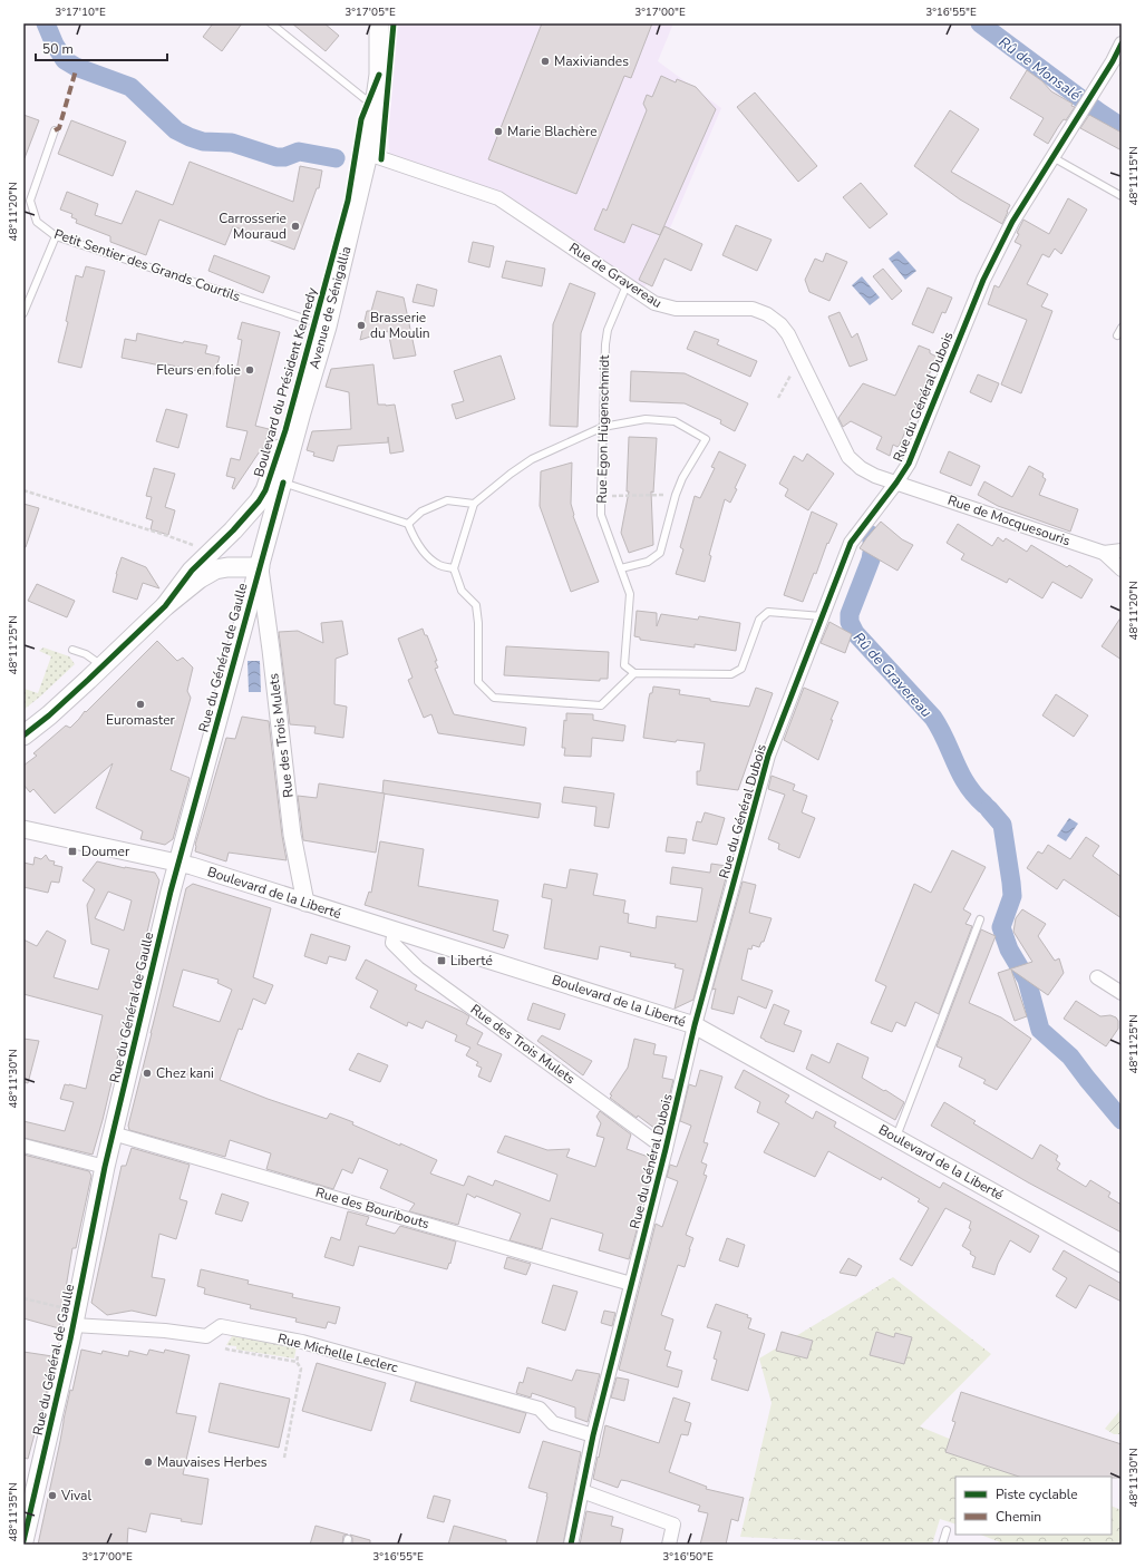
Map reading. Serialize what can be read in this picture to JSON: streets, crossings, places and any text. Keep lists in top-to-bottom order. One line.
{"streets":{"main road":["Avenue de Sénigallia","Boulevard du Président Kennedy","Rue du Général de Gaulle"],"street":["Rue de Gravereau","Rue du Général Dubois","Rue de Mocquesouris","Rue des Trois Mulets","Boulevard de la Liberté","Rue des Bouribouts","Rue Michelle Leclerc"],"lane":["Petit Sentier des Grands Courtils","Rue Egon Hügenschmidt"]},"crossings":[["Petit Sentier des Grands Courtils","Avenue de Sénigallia"],["Petit Sentier des Grands Courtils","Boulevard du Président Kennedy"],["Rue de Gravereau","Avenue de Sénigallia"],["Rue de Gravereau","Rue du Général Dubois"],["Rue de Gravereau","Rue Egon Hügenschmidt"],["Rue de Gravereau","Rue de Mocquesouris"],["Avenue de Sénigallia","Boulevard du Président Kennedy"],["Avenue de Sénigallia","Rue du Général de Gaulle"],["Boulevard du Président Kennedy","Rue du Général de Gaulle"],["Boulevard du Président Kennedy","Rue des Trois Mulets"],["Rue du Général Dubois","Rue de Mocquesouris"],["Rue du Général Dubois","Rue des Trois Mulets"],["Rue du Général Dubois","Boulevard de la Liberté"],["Rue du Général Dubois","Rue des Bouribouts"],["Rue du Général Dubois","Rue Michelle Leclerc"],["Rue du Général de Gaulle","Rue des Trois Mulets"],["Rue du Général de Gaulle","Boulevard de la Liberté"],["Rue du Général de Gaulle","Rue des Bouribouts"],["Rue du Général de Gaulle","Rue Michelle Leclerc"],["Rue des Trois Mulets","Boulevard de la Liberté"]],"water":["Rû de Monsalé","Rû de Gravereau"],"places":{"other":["Maxiviandes","Marie Blachère","Carrosserie Mouraud","Brasserie du Moulin","Fleurs en folie","Euromaster","Chez kani","Mauvaises Herbes","Vival"],"transit":["Doumer","Liberté"]},"legend":["Piste cyclable","Chemin"],"scale_bar":"50 m","coordinates":["3°17'10\"E","3°17'05\"E","3°17'00\"E","3°16'55\"E","48°11'15\"N","48°11'20\"N","48°11'25\"N","48°11'30\"N","48°11'35\"N","3°16'50\"E"]}
